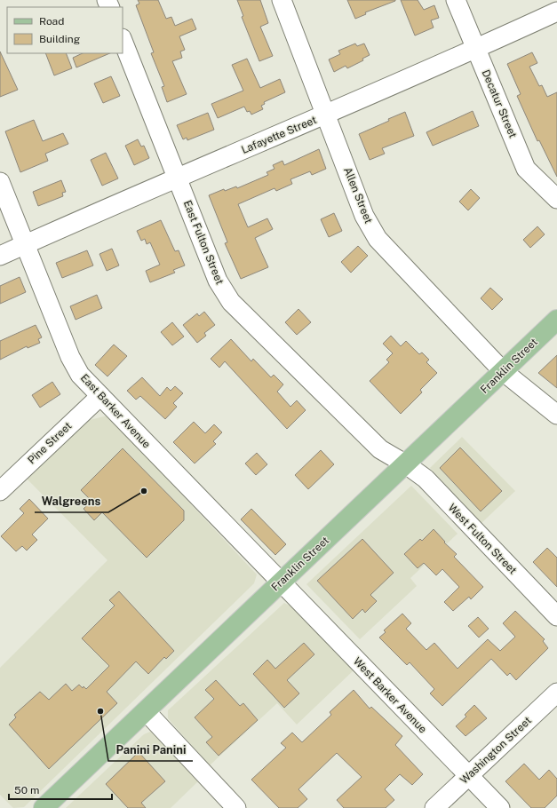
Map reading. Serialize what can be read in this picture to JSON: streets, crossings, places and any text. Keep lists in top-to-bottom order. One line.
{"streets":{"main road":["Franklin Street"],"street":["Decatur Street","Lafayette Street","Allen Street","East Fulton Street","East Barker Avenue","Pine Street","West Fulton Street","West Barker Avenue","Washington Street"]},"crossings":[["Decatur Street","Lafayette Street"],["Lafayette Street","Allen Street"],["Lafayette Street","East Fulton Street"],["Lafayette Street","East Barker Avenue"],["Allen Street","Franklin Street"],["East Fulton Street","Franklin Street"],["East Fulton Street","West Fulton Street"],["Franklin Street","East Barker Avenue"],["Franklin Street","West Fulton Street"],["Franklin Street","West Barker Avenue"],["East Barker Avenue","Pine Street"],["East Barker Avenue","West Barker Avenue"],["West Barker Avenue","Washington Street"]],"places":["Walgreens","Panini Panini"],"legend":["Road","Building"],"scale_bar":"50 m"}
